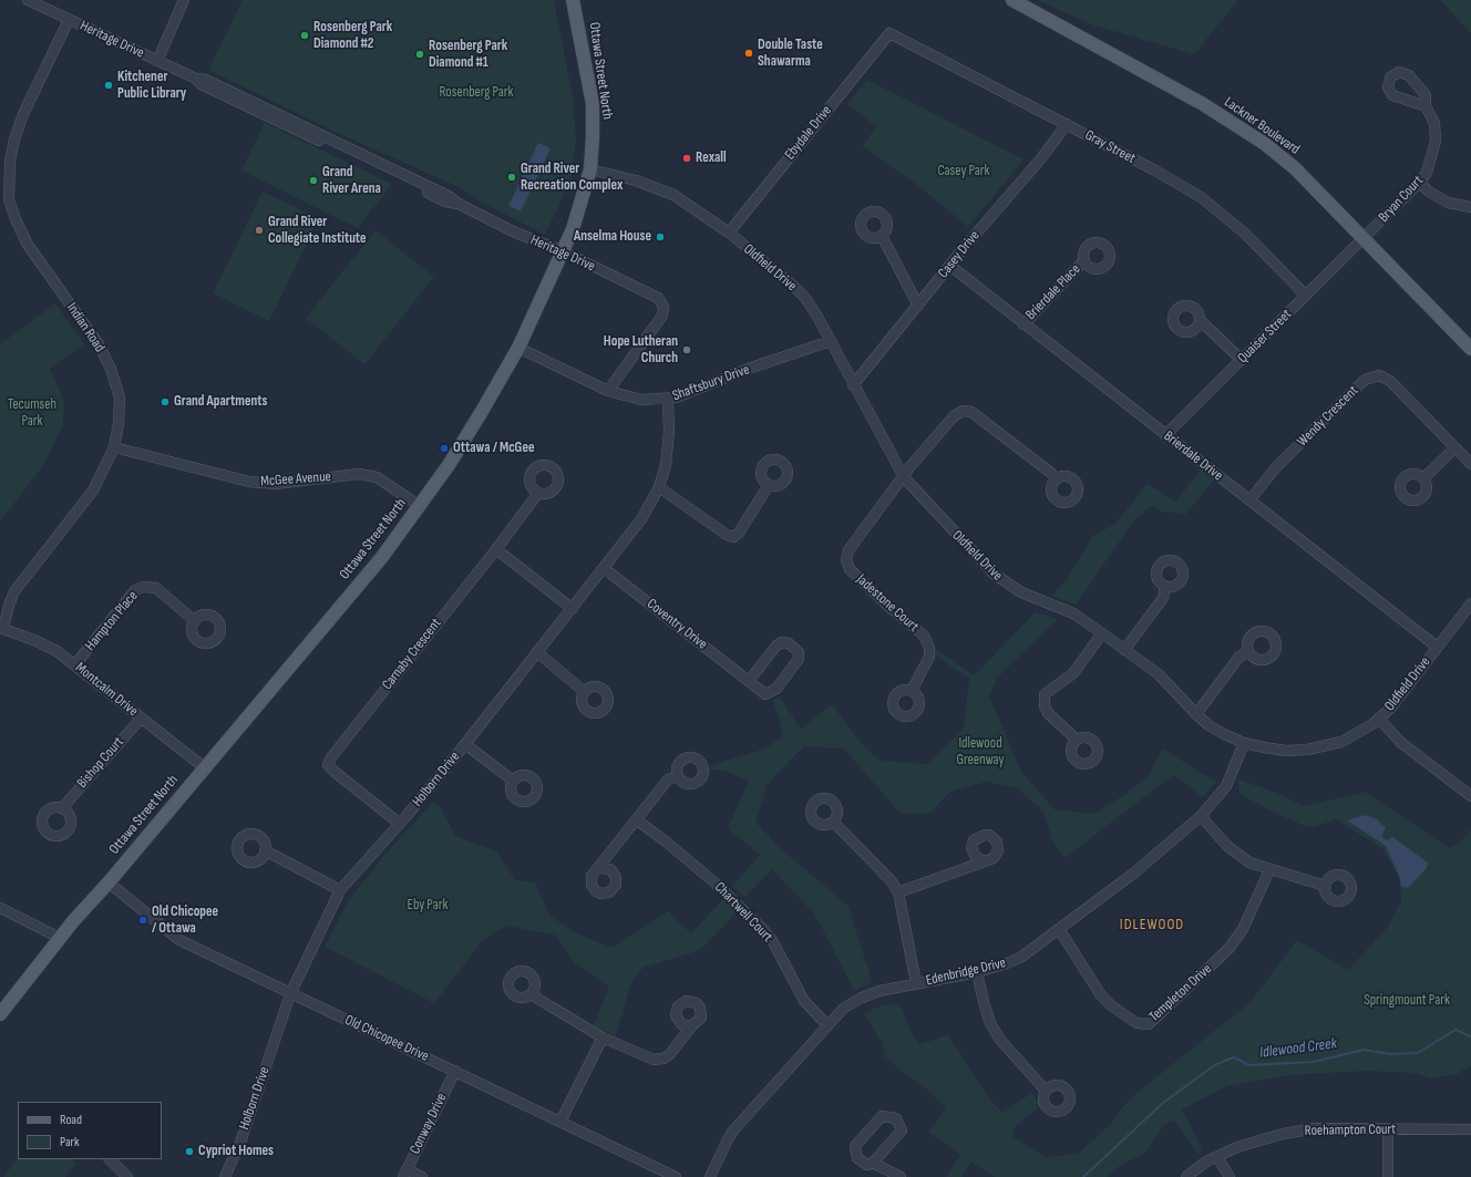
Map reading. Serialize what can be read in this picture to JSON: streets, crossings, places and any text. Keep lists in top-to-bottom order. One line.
{"streets":{"main road":["Ottawa Street North","Lackner Boulevard"],"street":["Heritage Drive","Ebydale Drive","Gray Street","Bryan Court","Casey Drive","Oldfield Drive","Brierdale Place","Indian Road","Quaiser Street","Shaftsbury Drive","Wendy Crescent","Brierdale Drive","McGee Avenue","Jadestone Court","Hampton Place","Coventry Drive","Carnaby Crescent","Montcalm Drive","Bishop Court","Holborn Drive","Chartwell Court","Edenbridge Drive","Templeton Drive","Old Chicopee Drive","Conway Drive","Roehampton Court"]},"crossings":[["Heritage Drive","Ottawa Street North"],["Heritage Drive","Indian Road"],["Heritage Drive","Shaftsbury Drive"],["Ottawa Street North","Oldfield Drive"],["Ottawa Street North","Shaftsbury Drive"],["Ottawa Street North","McGee Avenue"],["Ottawa Street North","Montcalm Drive"],["Ottawa Street North","Old Chicopee Drive"],["Lackner Boulevard","Bryan Court"],["Lackner Boulevard","Quaiser Street"],["Ebydale Drive","Gray Street"],["Ebydale Drive","Oldfield Drive"],["Gray Street","Casey Drive"],["Gray Street","Quaiser Street"],["Bryan Court","Quaiser Street"],["Casey Drive","Oldfield Drive"],["Casey Drive","Brierdale Drive"],["Oldfield Drive","Shaftsbury Drive"],["Oldfield Drive","Brierdale Drive"],["Oldfield Drive","Jadestone Court"],["Oldfield Drive","Edenbridge Drive"],["Brierdale Place","Brierdale Drive"],["Indian Road","McGee Avenue"],["Indian Road","Montcalm Drive"],["Quaiser Street","Brierdale Drive"],["Shaftsbury Drive","Holborn Drive"],["Wendy Crescent","Brierdale Drive"],["Hampton Place","Montcalm Drive"],["Coventry Drive","Holborn Drive"],["Carnaby Crescent","Holborn Drive"],["Montcalm Drive","Bishop Court"],["Holborn Drive","Old Chicopee Drive"],["Chartwell Court","Edenbridge Drive"],["Edenbridge Drive","Templeton Drive"],["Old Chicopee Drive","Conway Drive"]],"districts":["IDLEWOOD"],"water":["Idlewood Creek"],"parks":["Rosenberg Park","Casey Park","Tecumseh Park","Idlewood Greenway","Eby Park","Springmount Park"],"places":["Rosenberg Park Diamond #2","Double Taste Shawarma","Rosenberg Park Diamond #1","Kitchener Public Library","Rexall","Grand River Recreation Complex","Grand River Arena","Grand River Collegiate Institute","Anselma House","Hope Lutheran Church","Grand Apartments","Ottawa / McGee","Old Chicopee / Ottawa","Cypriot Homes"],"legend":["Road","Park"]}
